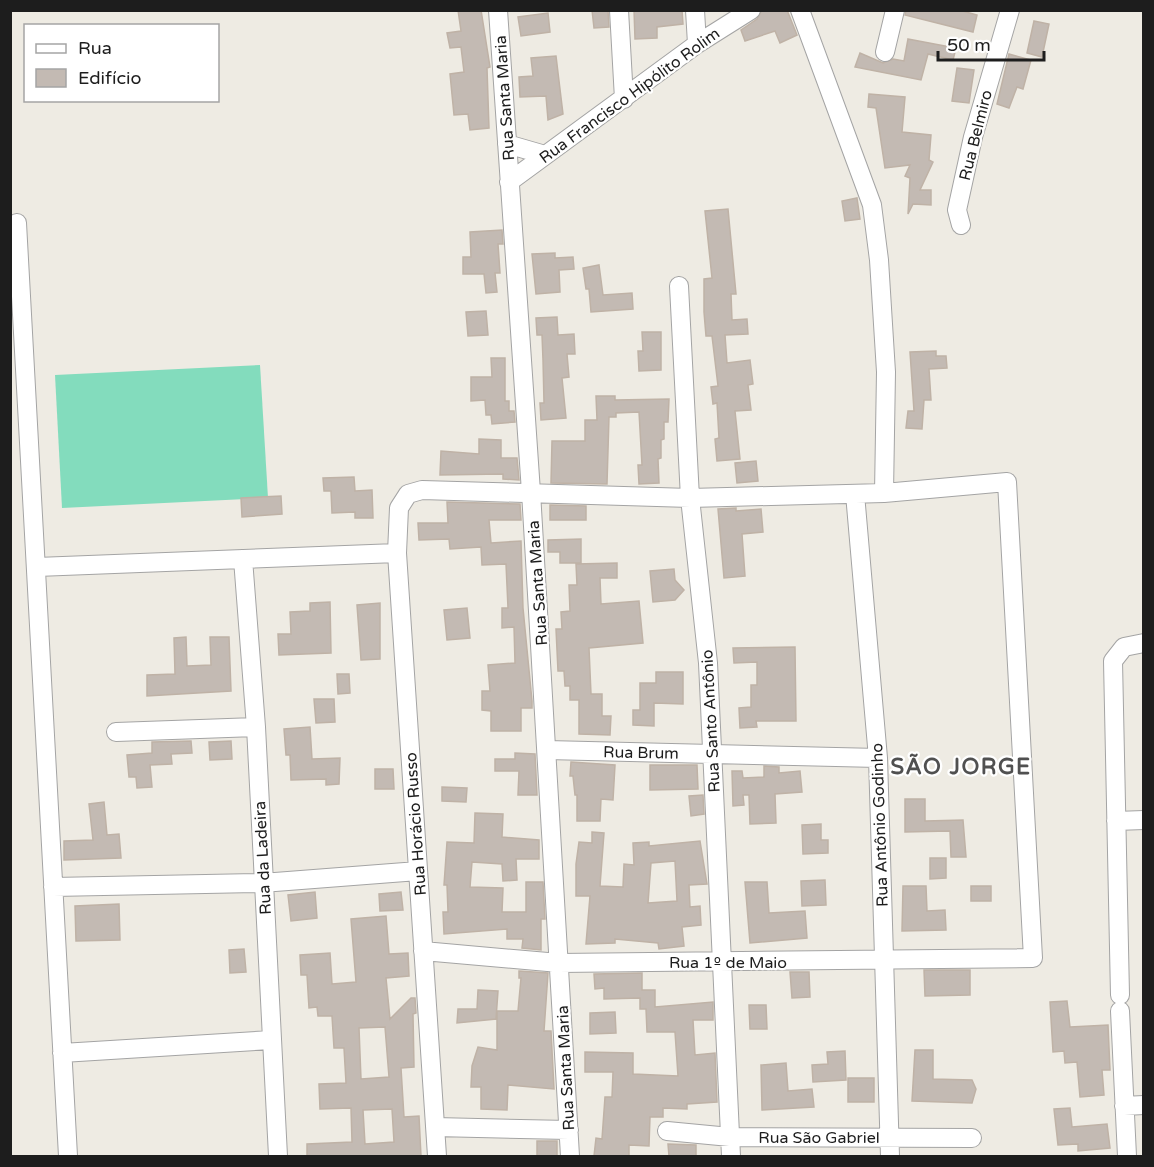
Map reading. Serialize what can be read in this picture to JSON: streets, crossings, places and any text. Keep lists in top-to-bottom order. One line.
{"streets":{"street":["Rua Francisco Hipólito Rolim","Rua Santa Maria","Rua Belmiro","Rua Santo Antônio","Rua Brum","Rua Horácio Russo","Rua Antônio Godinho","Rua da Ladeira","Rua 1º de Maio","Rua São Gabriel"]},"crossings":[["Rua Francisco Hipólito Rolim","Rua Santa Maria"],["Rua Santa Maria","Rua Brum"],["Rua Santa Maria","Rua Horácio Russo"],["Rua Santa Maria","Rua 1º de Maio"],["Rua Santo Antônio","Rua Brum"],["Rua Santo Antônio","Rua 1º de Maio"],["Rua Santo Antônio","Rua São Gabriel"],["Rua Brum","Rua Antônio Godinho"],["Rua Horácio Russo","Rua 1º de Maio"],["Rua Antônio Godinho","Rua 1º de Maio"],["Rua Antônio Godinho","Rua São Gabriel"]],"districts":["SÃO JORGE"],"legend":["Rua","Edifício"],"scale_bar":"50 m"}
